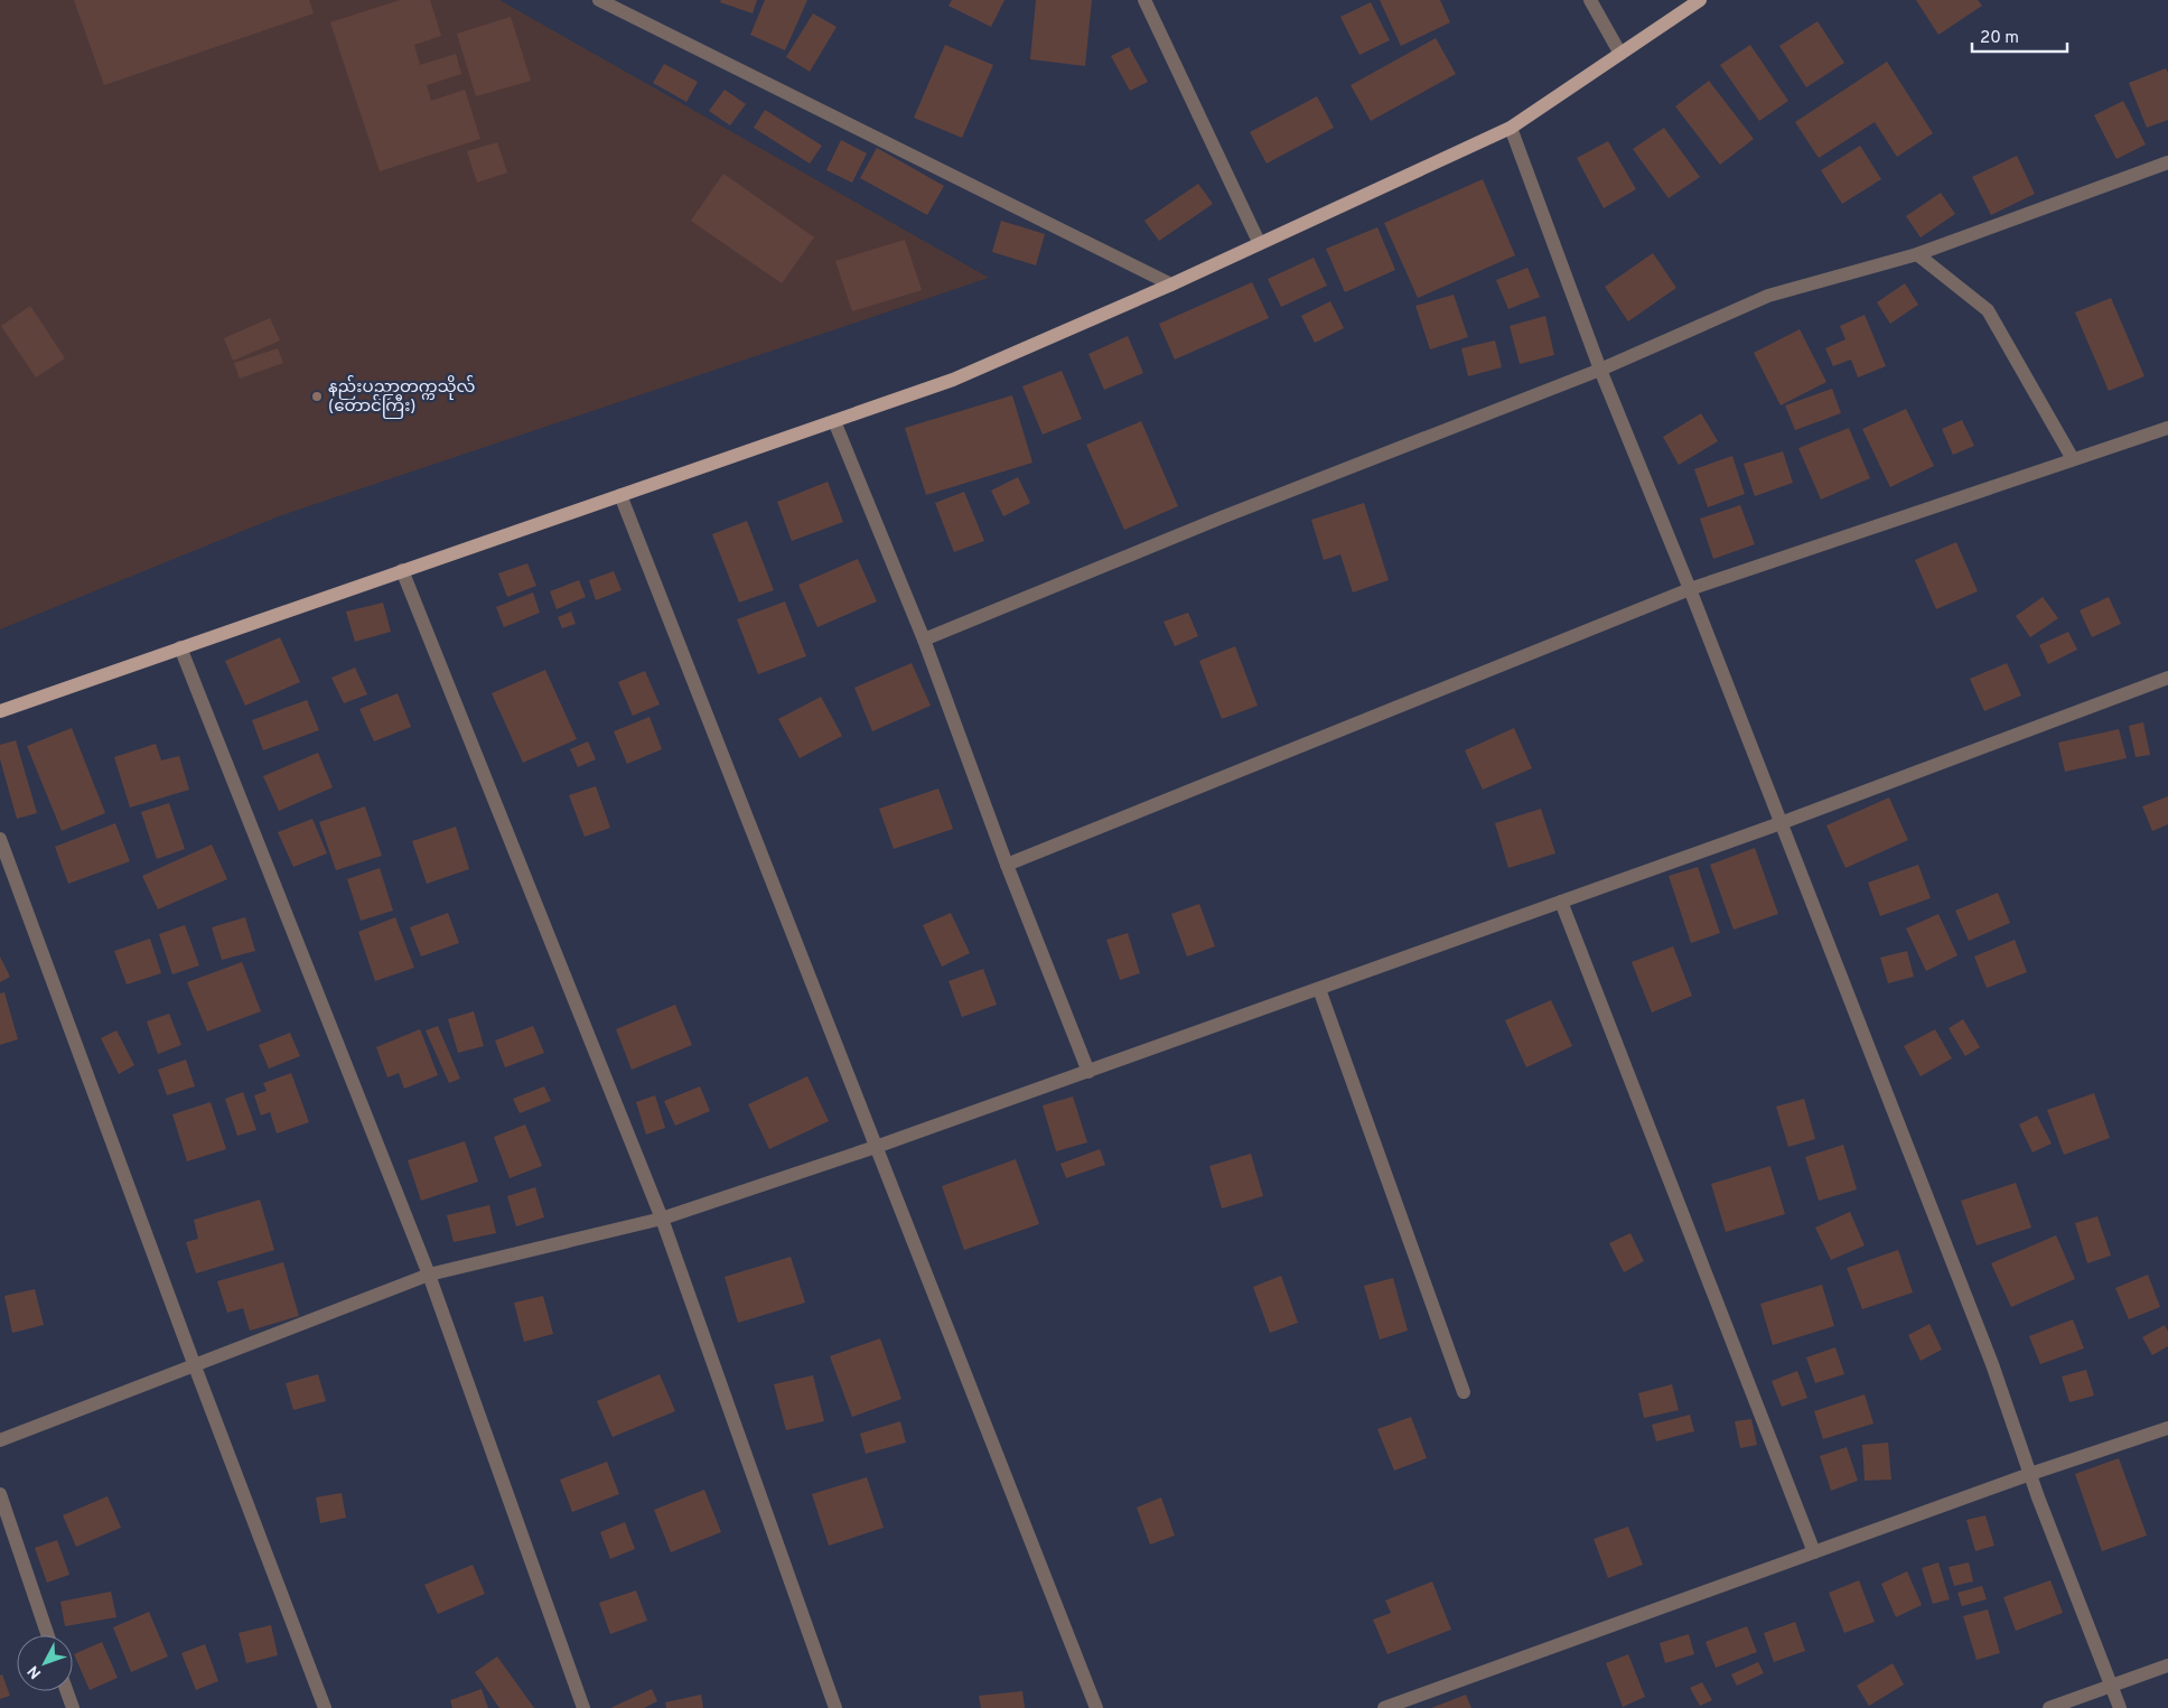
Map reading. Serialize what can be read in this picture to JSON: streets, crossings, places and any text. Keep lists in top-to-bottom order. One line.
{"places":["နည်းပညာတက္ကသိုလ် (တောင်ကြီး)"],"scale_bar":"20 m","north":"bottom left"}
